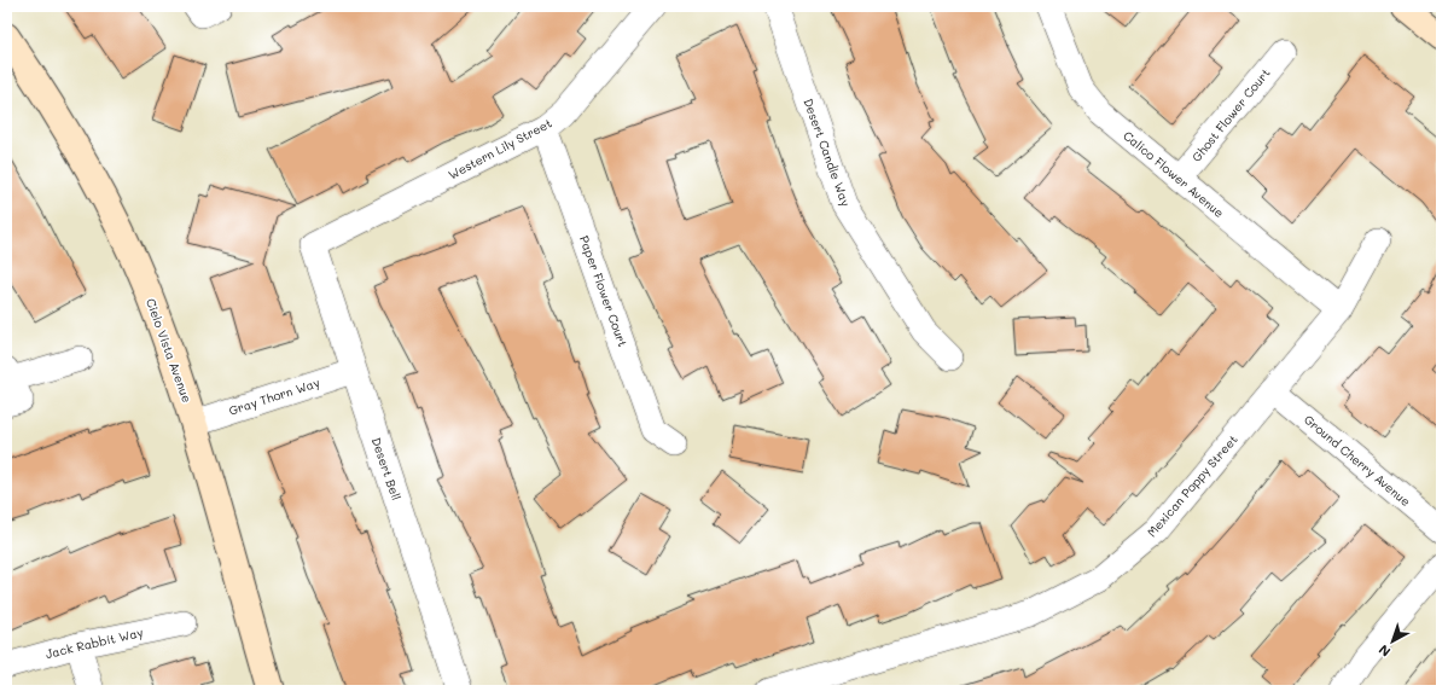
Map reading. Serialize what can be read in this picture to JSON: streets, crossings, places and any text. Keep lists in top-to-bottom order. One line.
{"streets":{"street":["Ghost Flower Court","Western Lily Street","Desert Candle Way","Calico Flower Avenue","Paper Flower Court","Cielo Vista Avenue","Gray Thorn Way","Ground Cherry Avenue","Desert Bell","Mexican Poppy Street","Jack Rabbit Way"]},"crossings":[["Ghost Flower Court","Calico Flower Avenue"],["Western Lily Street","Paper Flower Court"],["Western Lily Street","Desert Bell"],["Calico Flower Avenue","Mexican Poppy Street"],["Cielo Vista Avenue","Gray Thorn Way"],["Gray Thorn Way","Desert Bell"],["Ground Cherry Avenue","Mexican Poppy Street"]],"north":"bottom left"}
